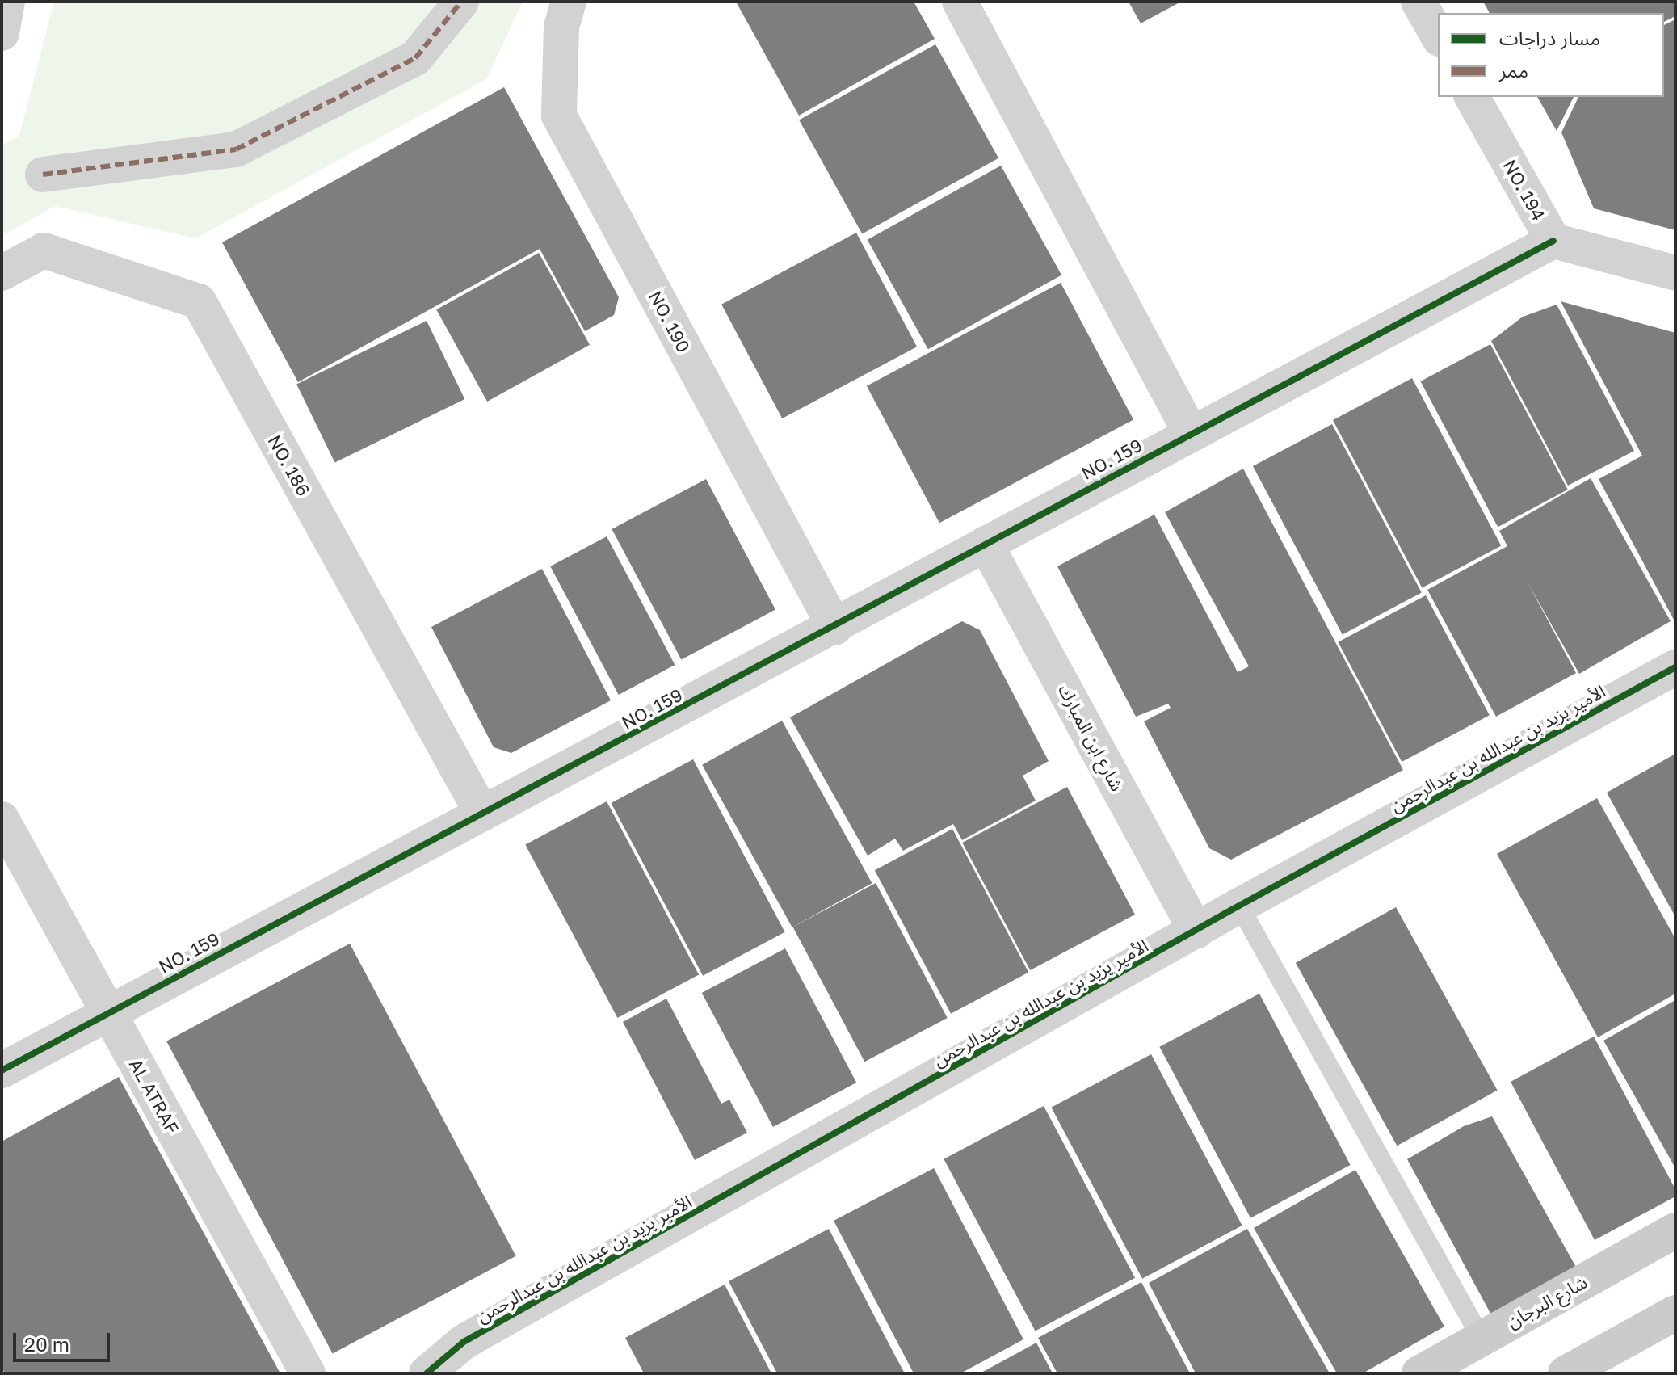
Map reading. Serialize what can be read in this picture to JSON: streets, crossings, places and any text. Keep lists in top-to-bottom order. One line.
{"streets":{"street":["NO. 194","NO. 190","NO. 159","NO. 186","شارع ابن المبارك","الأمير يزيد بن عبدالله بن عبدالرحمن","AL ATRAF","شارع البرجان"]},"crossings":[["NO. 194","NO. 159"],["NO. 190","NO. 159"],["NO. 159","NO. 186"],["NO. 159","شارع ابن المبارك"],["NO. 159","AL ATRAF"],["شارع ابن المبارك","الأمير يزيد بن عبدالله بن عبدالرحمن"]],"legend":["مسار دراجات","ممر"],"scale_bar":"20 m"}
